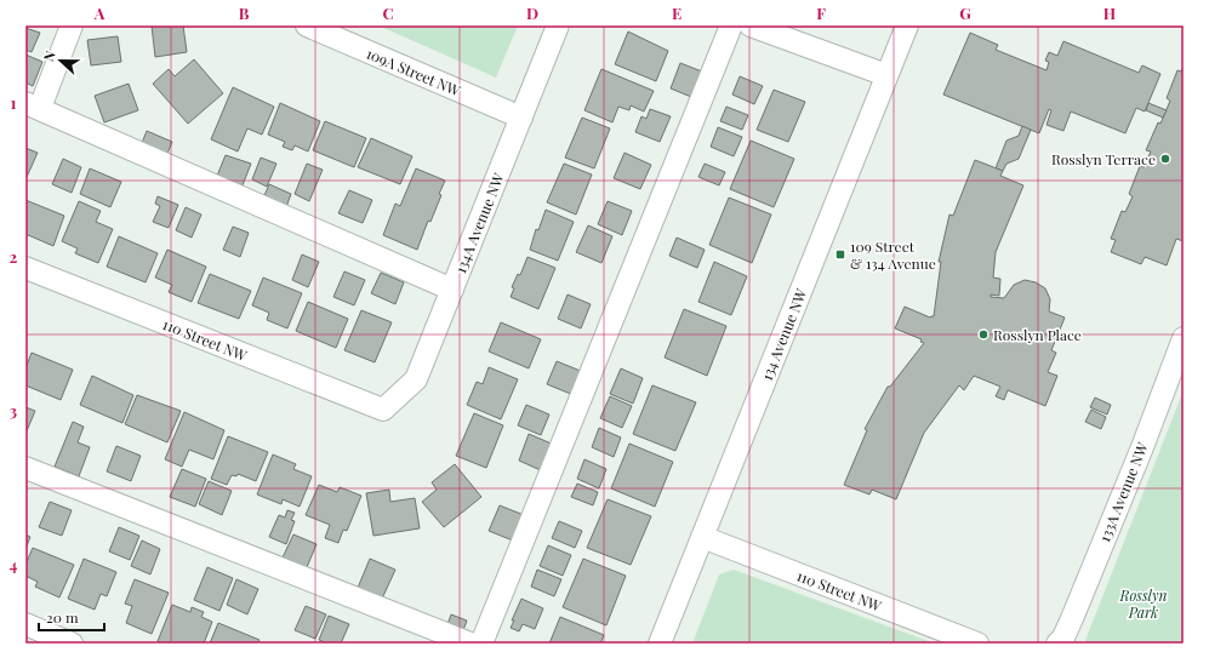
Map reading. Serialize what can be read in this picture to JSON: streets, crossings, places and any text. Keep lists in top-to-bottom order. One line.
{"streets":{"street":["109A Street NW","134A Avenue NW","134 Avenue NW","110 Street NW","133A Avenue NW"]},"crossings":[["109A Street NW","134A Avenue NW"],["134A Avenue NW","110 Street NW"],["134 Avenue NW","110 Street NW"]],"parks":["Rosslyn Park"],"places":{"other":["Rosslyn Terrace","Rosslyn Place"],"transit":["109 Street & 134 Avenue"]},"scale_bar":"20 m","north":"left","grid":{"columns":["A","B","C","D","E","F","G","H"],"rows":["1","2","3","4"]}}
